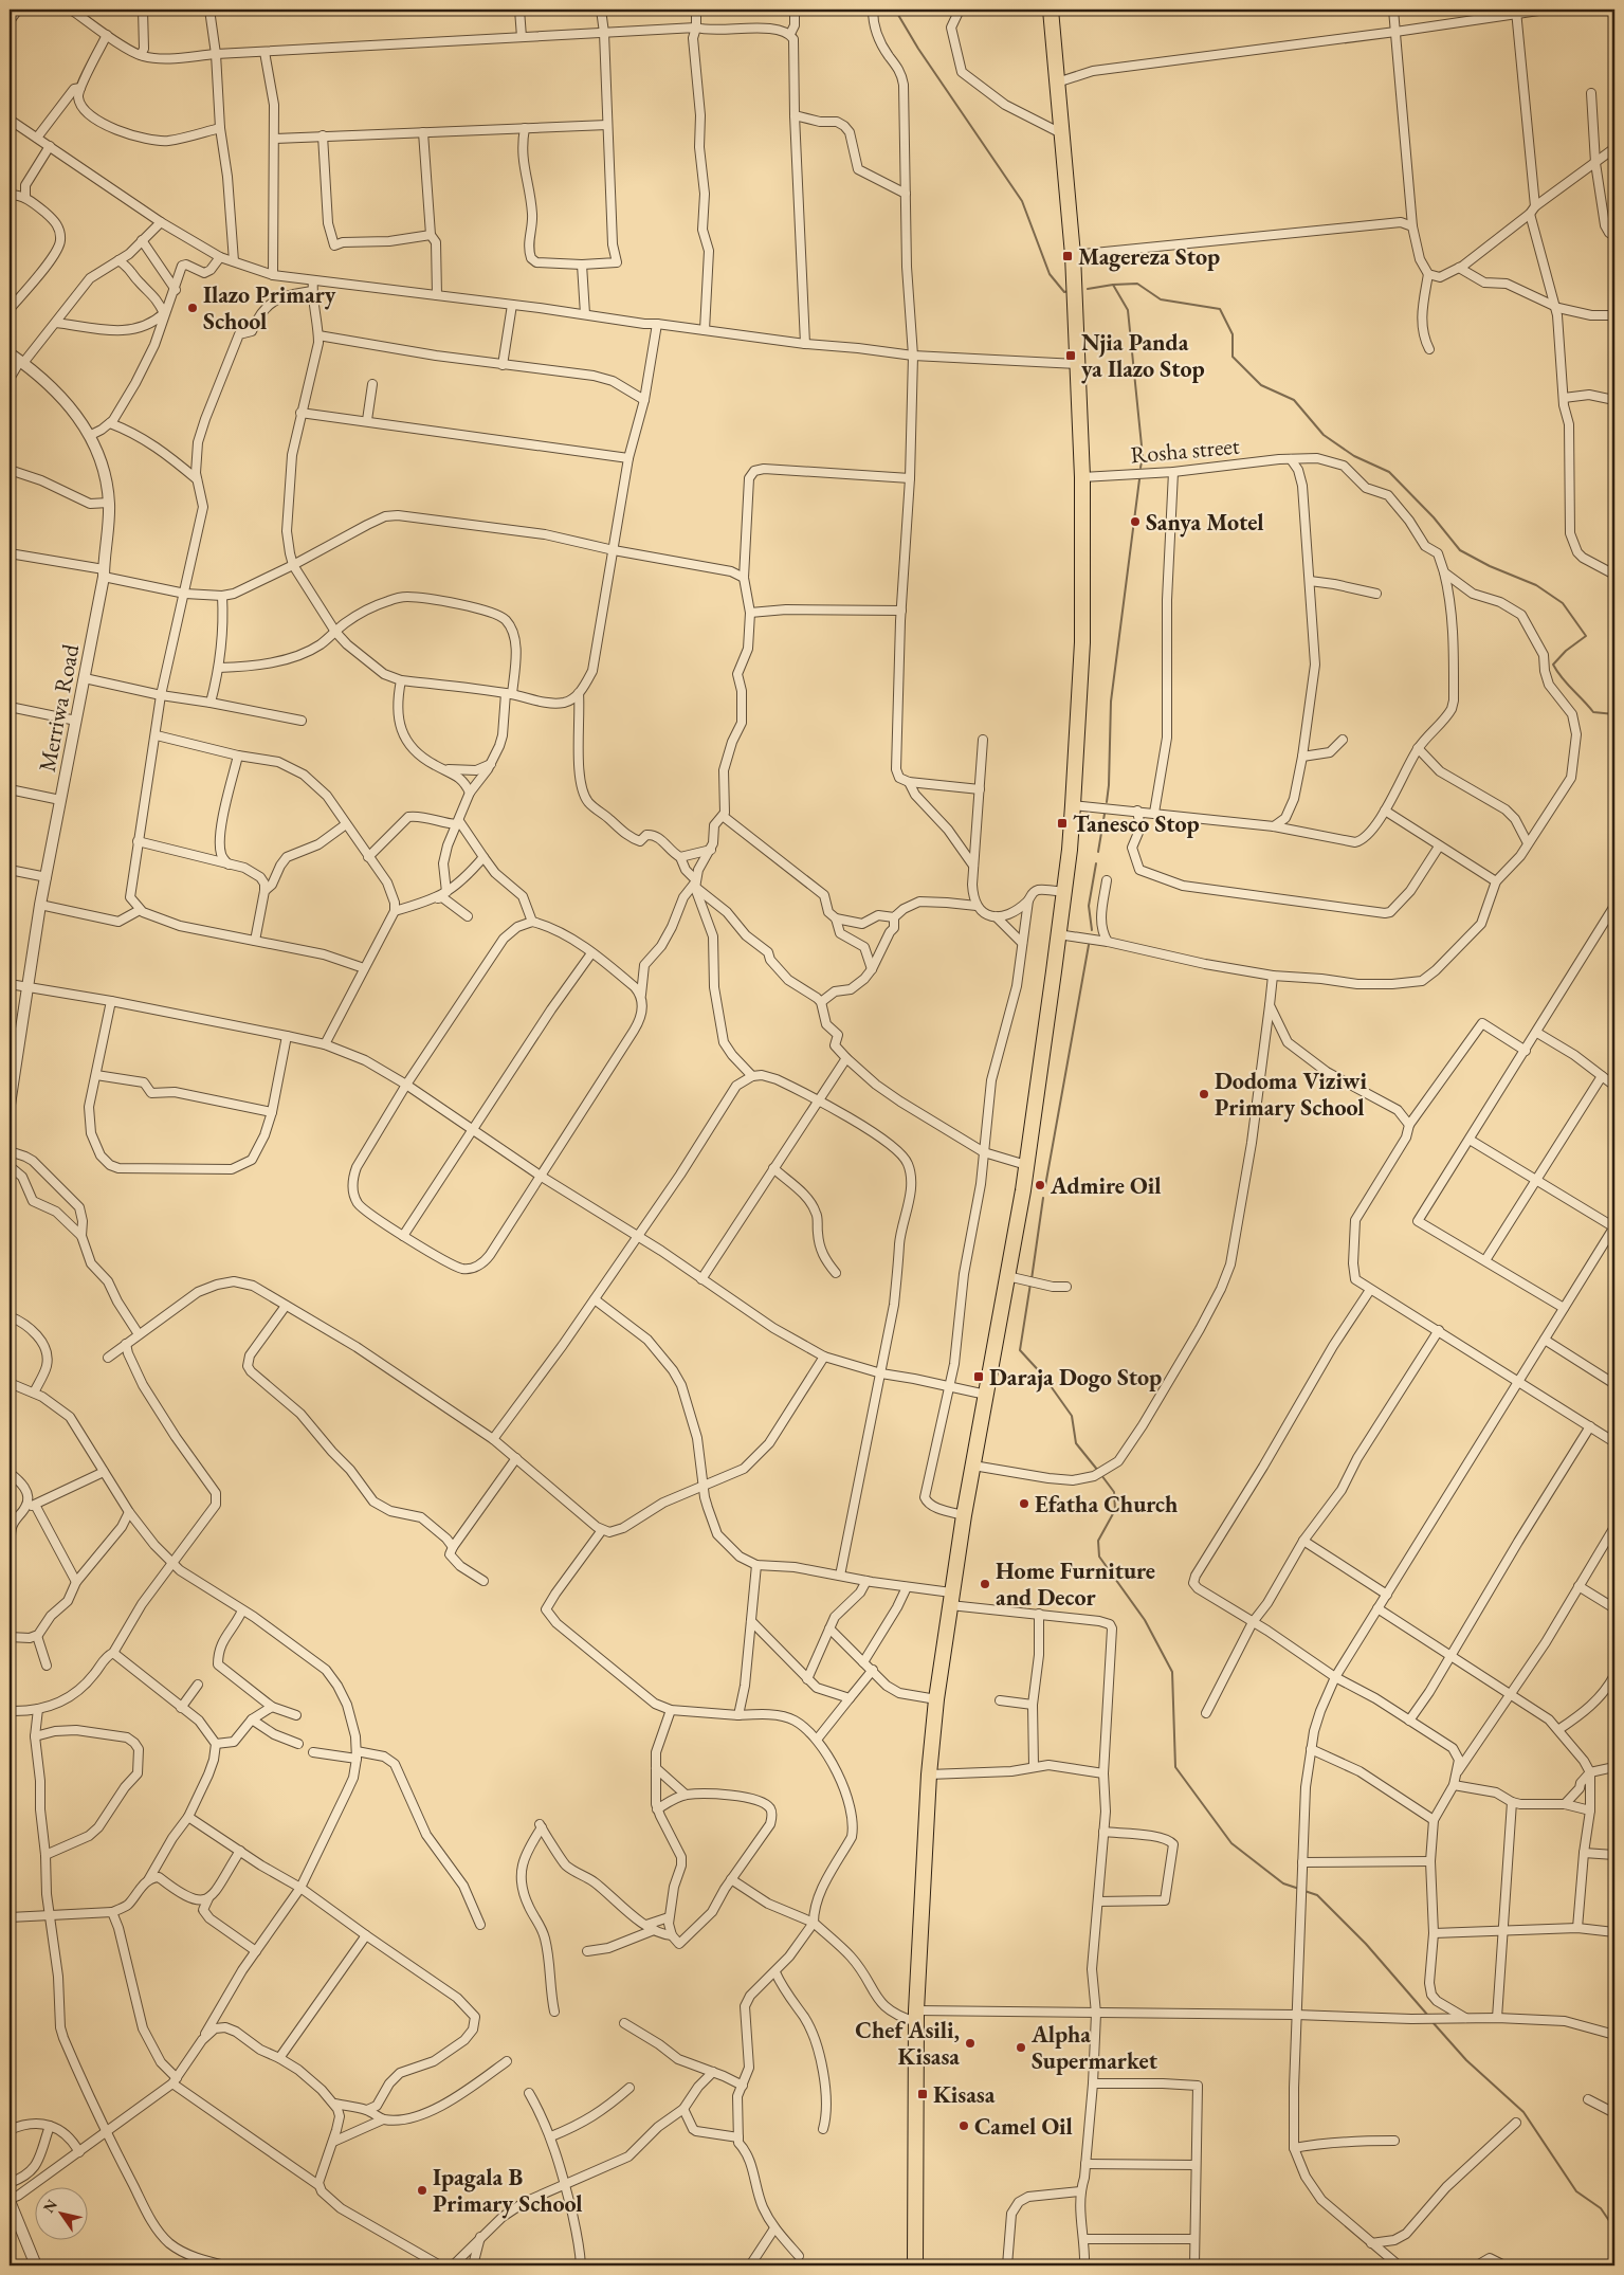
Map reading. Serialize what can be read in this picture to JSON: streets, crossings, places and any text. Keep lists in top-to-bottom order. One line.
{"streets":{"street":["Rosha street","Merriwa Road"]},"places":{"transit":["Magereza Stop","Njia Panda ya Ilazo Stop","Tanesco Stop","Daraja Dogo Stop","Kisasa"],"other":["Ilazo Primary School","Sanya Motel","Dodoma Viziwi Primary School","Admire Oil","Efatha Church","Home Furniture and Decor","Chef Asili, Kisasa","Alpha Supermarket","Camel Oil","Ipagala B Primary School"]},"north":"top left"}
